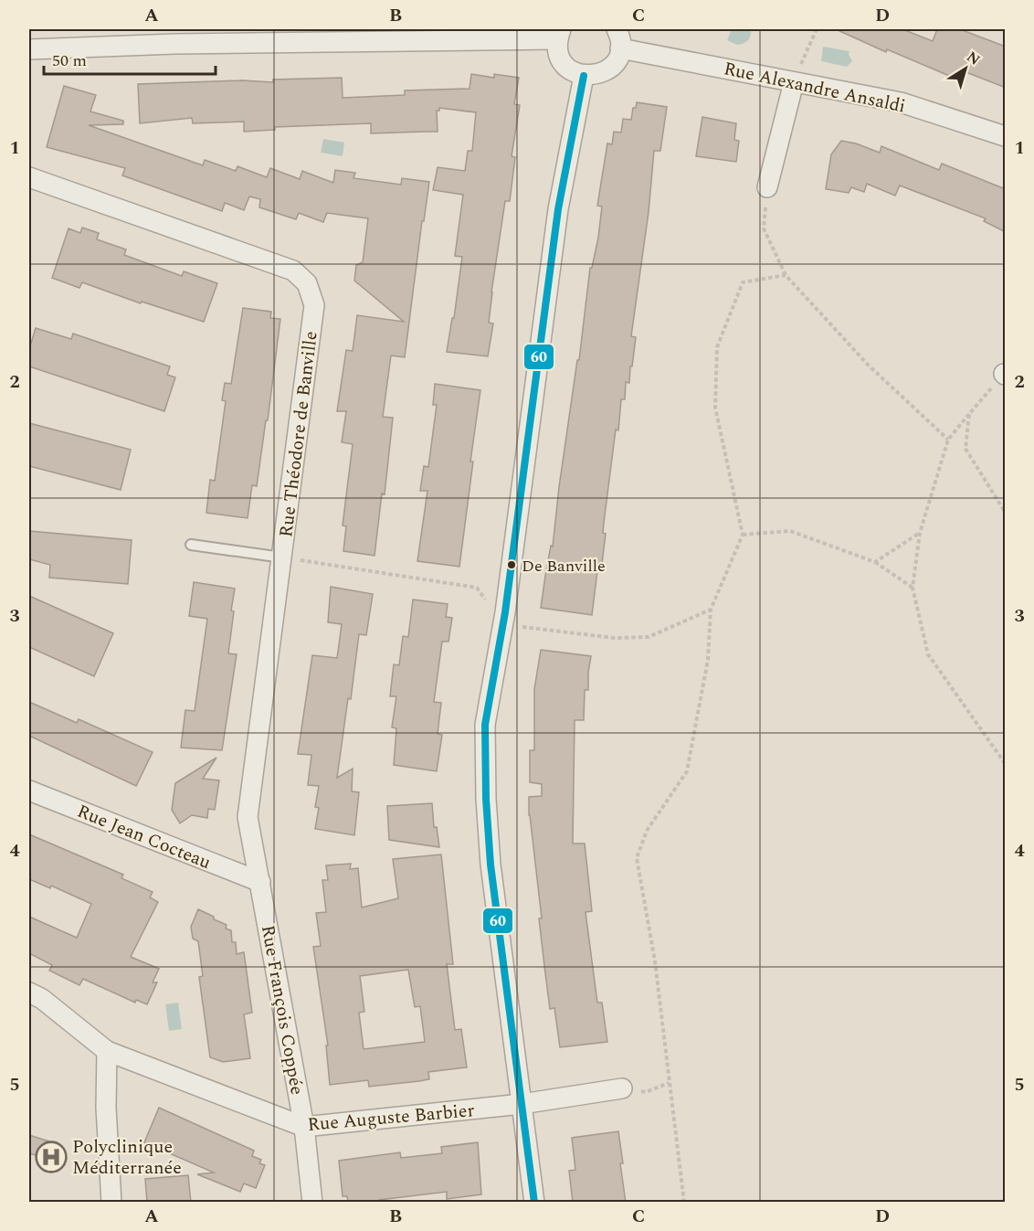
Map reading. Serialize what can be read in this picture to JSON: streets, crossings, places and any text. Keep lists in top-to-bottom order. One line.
{"streets":{"street":["Rue Alexandre Ansaldi","Rue Théodore de Banville","Rue Jean Cocteau","Rue François Coppée","Rue Auguste Barbier"]},"crossings":[["Rue Théodore de Banville","Rue Jean Cocteau"],["Rue Théodore de Banville","Rue François Coppée"],["Rue Jean Cocteau","Rue François Coppée"],["Rue François Coppée","Rue Auguste Barbier"]],"places":{"other":["De Banville"],"hospital":["Polyclinique Méditerranée"]},"lines":["transit line 60"],"scale_bar":"50 m","north":"top right","grid":{"columns":["A","B","C","D"],"rows":["1","2","3","4","5"]}}
